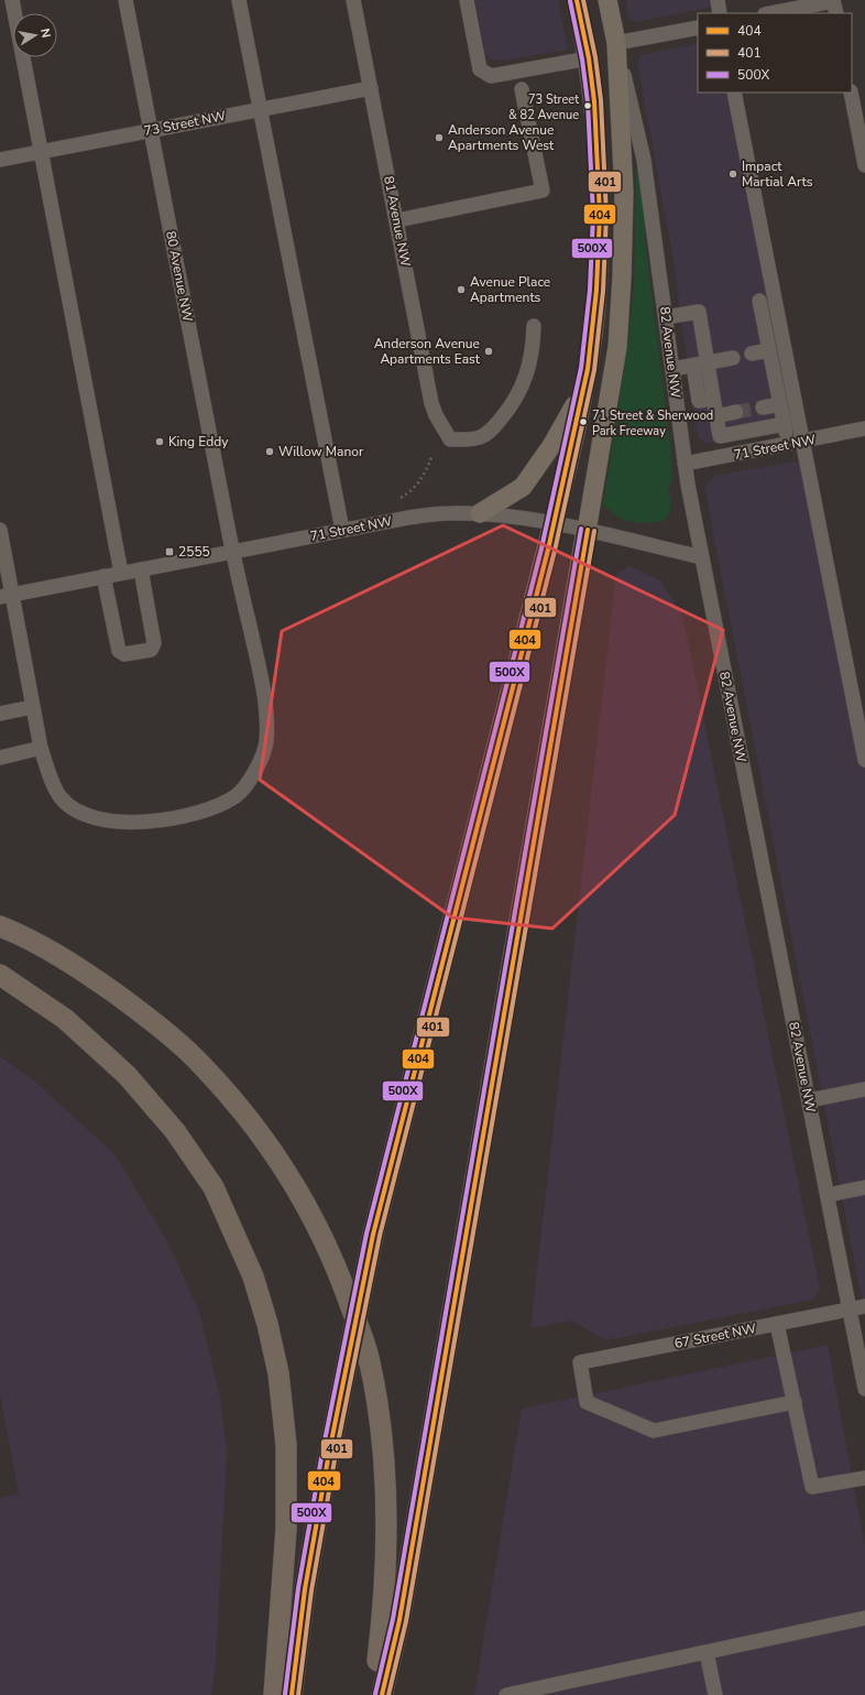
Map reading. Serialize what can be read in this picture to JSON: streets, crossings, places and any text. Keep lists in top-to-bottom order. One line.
{"streets":{"main road":["82 Avenue NW"],"street":["73 Street NW","81 Avenue NW","80 Avenue NW","71 Street NW","67 Street NW"]},"crossings":[["73 Street NW","81 Avenue NW"],["73 Street NW","80 Avenue NW"],["80 Avenue NW","71 Street NW"],["82 Avenue NW","71 Street NW"],["82 Avenue NW","67 Street NW"]],"places":{"other":["73 Street & 82 Avenue","Anderson Avenue Apartments West","Impact Martial Arts","Avenue Place Apartments","Anderson Avenue Apartments East","71 Street & Sherwood Park Freeway","King Eddy","Willow Manor"],"transit":["2555"]},"lines":["transit line 404","transit line 401","transit line 500X"],"legend":["404","401","500X"],"north":"right"}
